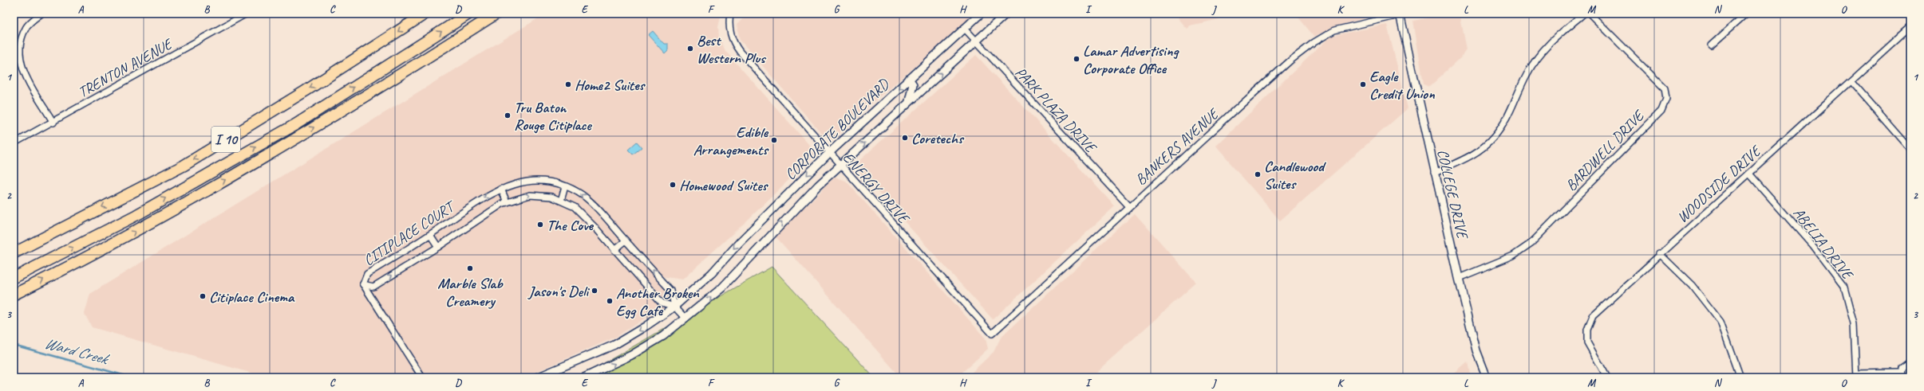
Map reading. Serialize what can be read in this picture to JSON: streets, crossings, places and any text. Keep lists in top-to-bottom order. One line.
{"streets":{"highway":["I 10"],"street":["TRENTON AVENUE","PARK PLAZA DRIVE","CORPORATE BOULEVARD","BANKERS AVENUE","BARDWELL DRIVE","WOODSIDE DRIVE","ENERGY DRIVE","COLLEGE DRIVE","CITIPLACE COURT","ABELIA DRIVE"]},"crossings":[["PARK PLAZA DRIVE","CORPORATE BOULEVARD"],["PARK PLAZA DRIVE","BANKERS AVENUE"],["CORPORATE BOULEVARD","ENERGY DRIVE"],["CORPORATE BOULEVARD","CITIPLACE COURT"],["BANKERS AVENUE","ENERGY DRIVE"],["BANKERS AVENUE","COLLEGE DRIVE"],["BARDWELL DRIVE","COLLEGE DRIVE"],["WOODSIDE DRIVE","ABELIA DRIVE"]],"water":["Ward Creek"],"places":["Best Western Plus","Lamar Advertising Corporate Office","Home2 Suites","Eagle Credit Union","Tru Baton Rouge Citiplace","Coretechs","Edible Arrangements","Candlewood Suites","Homewood Suites","The Cove","Marble Slab Creamery","Jason's Deli","Citiplace Cinema","Another Broken Egg Cafe"],"grid":{"columns":["A","B","C","D","E","F","G","H","I","J","K","L","M","N","O"],"rows":["1","2","3"]}}
